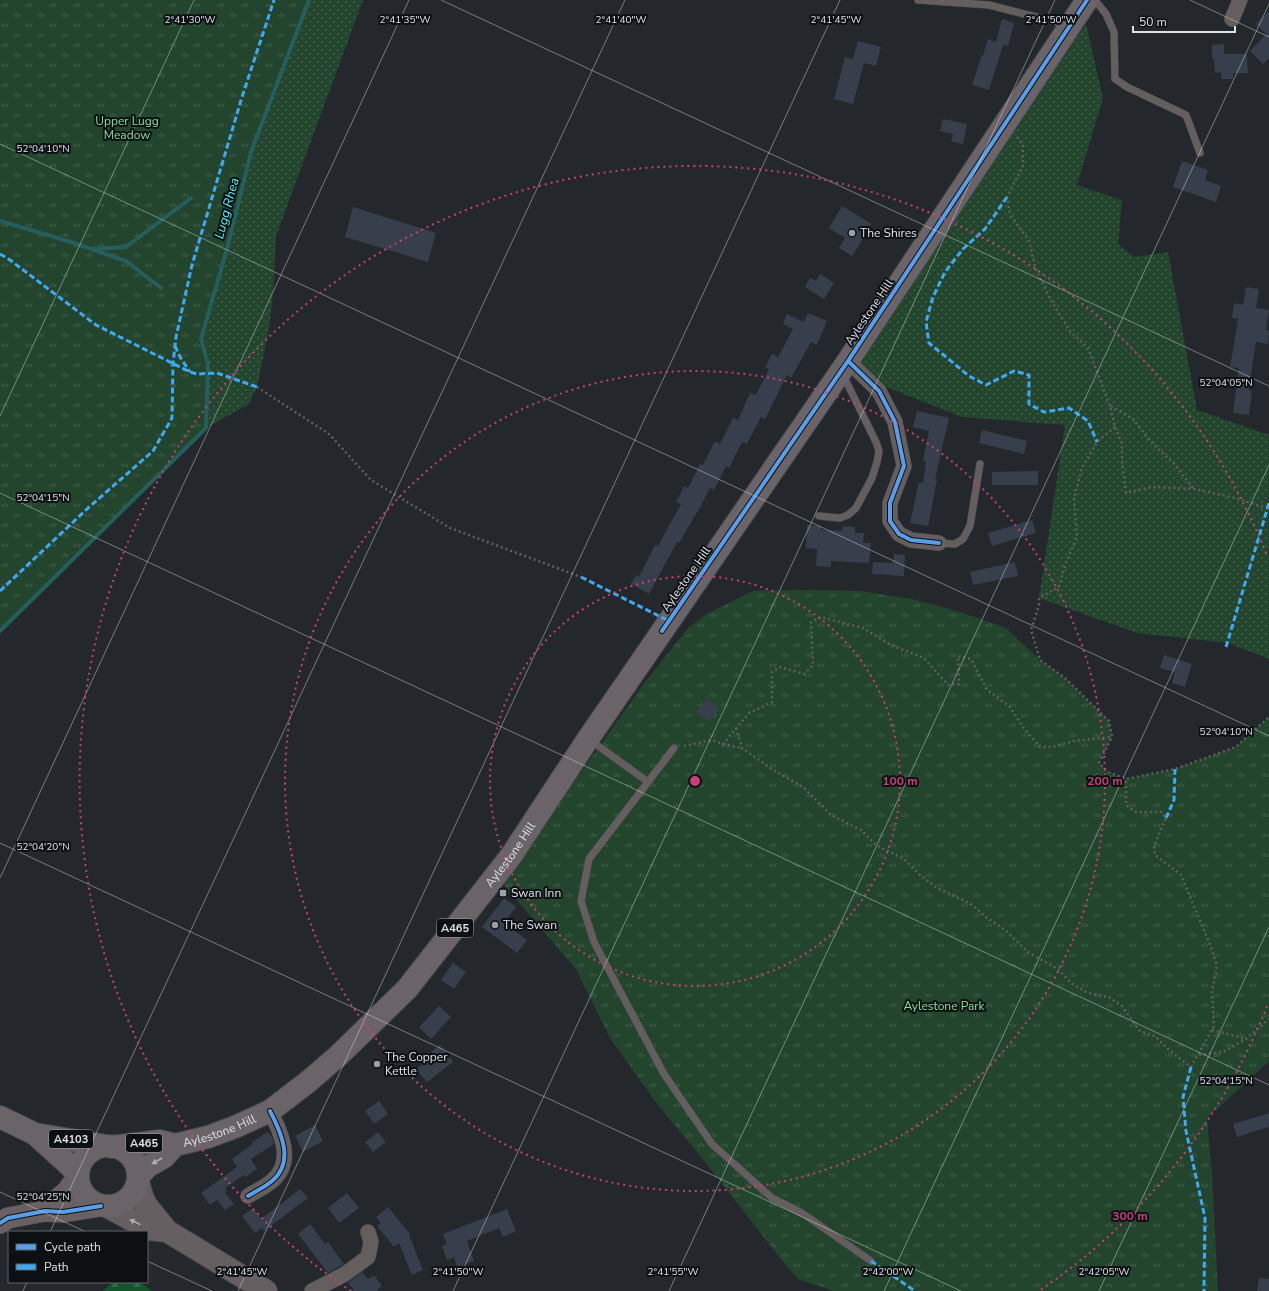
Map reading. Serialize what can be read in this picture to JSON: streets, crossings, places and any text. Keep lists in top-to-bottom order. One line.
{"streets":{"highway":["Aylestone Hill","A465","A4103"]},"crossings":[["Aylestone Hill","A4103"]],"water":["Lugg Rhea"],"parks":["Upper Lugg Meadow","Aylestone Park"],"places":{"other":["The Shires","The Swan","The Copper Kettle"],"transit":["Swan Inn"]},"legend":["Cycle path","Path"],"scale_bar":"50 m","coordinates":["2°41'30\"W","2°41'35\"W","2°41'45\"W","2°41'40\"W","2°41'50\"W","52°04'10\"N","52°04'05\"N","52°04'15\"N","52°04'20\"N","52°04'25\"N","2°41'55\"W","2°42'00\"W","2°42'05\"W"],"rings":["100 m","200 m","300 m"]}
